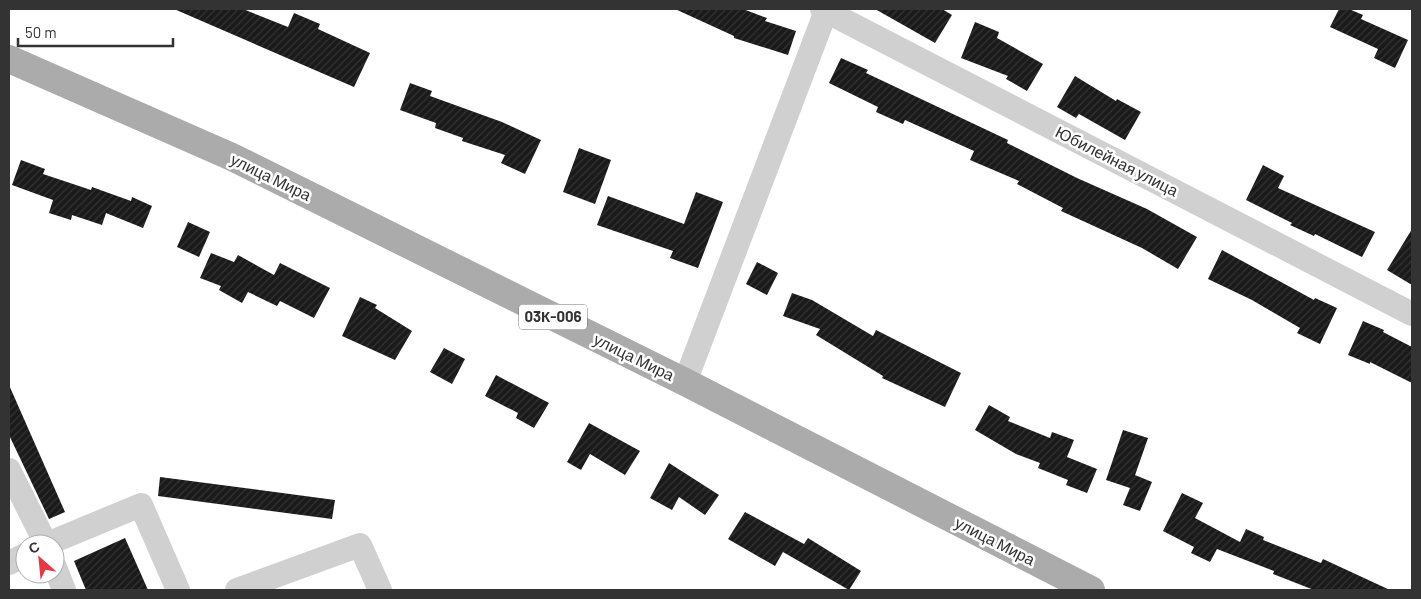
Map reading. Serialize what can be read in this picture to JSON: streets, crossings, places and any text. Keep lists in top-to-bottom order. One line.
{"streets":{"main road":["улица Мира","03К-006"],"street":["Юбилейная улица"]},"scale_bar":"50 m","north":"top left"}
